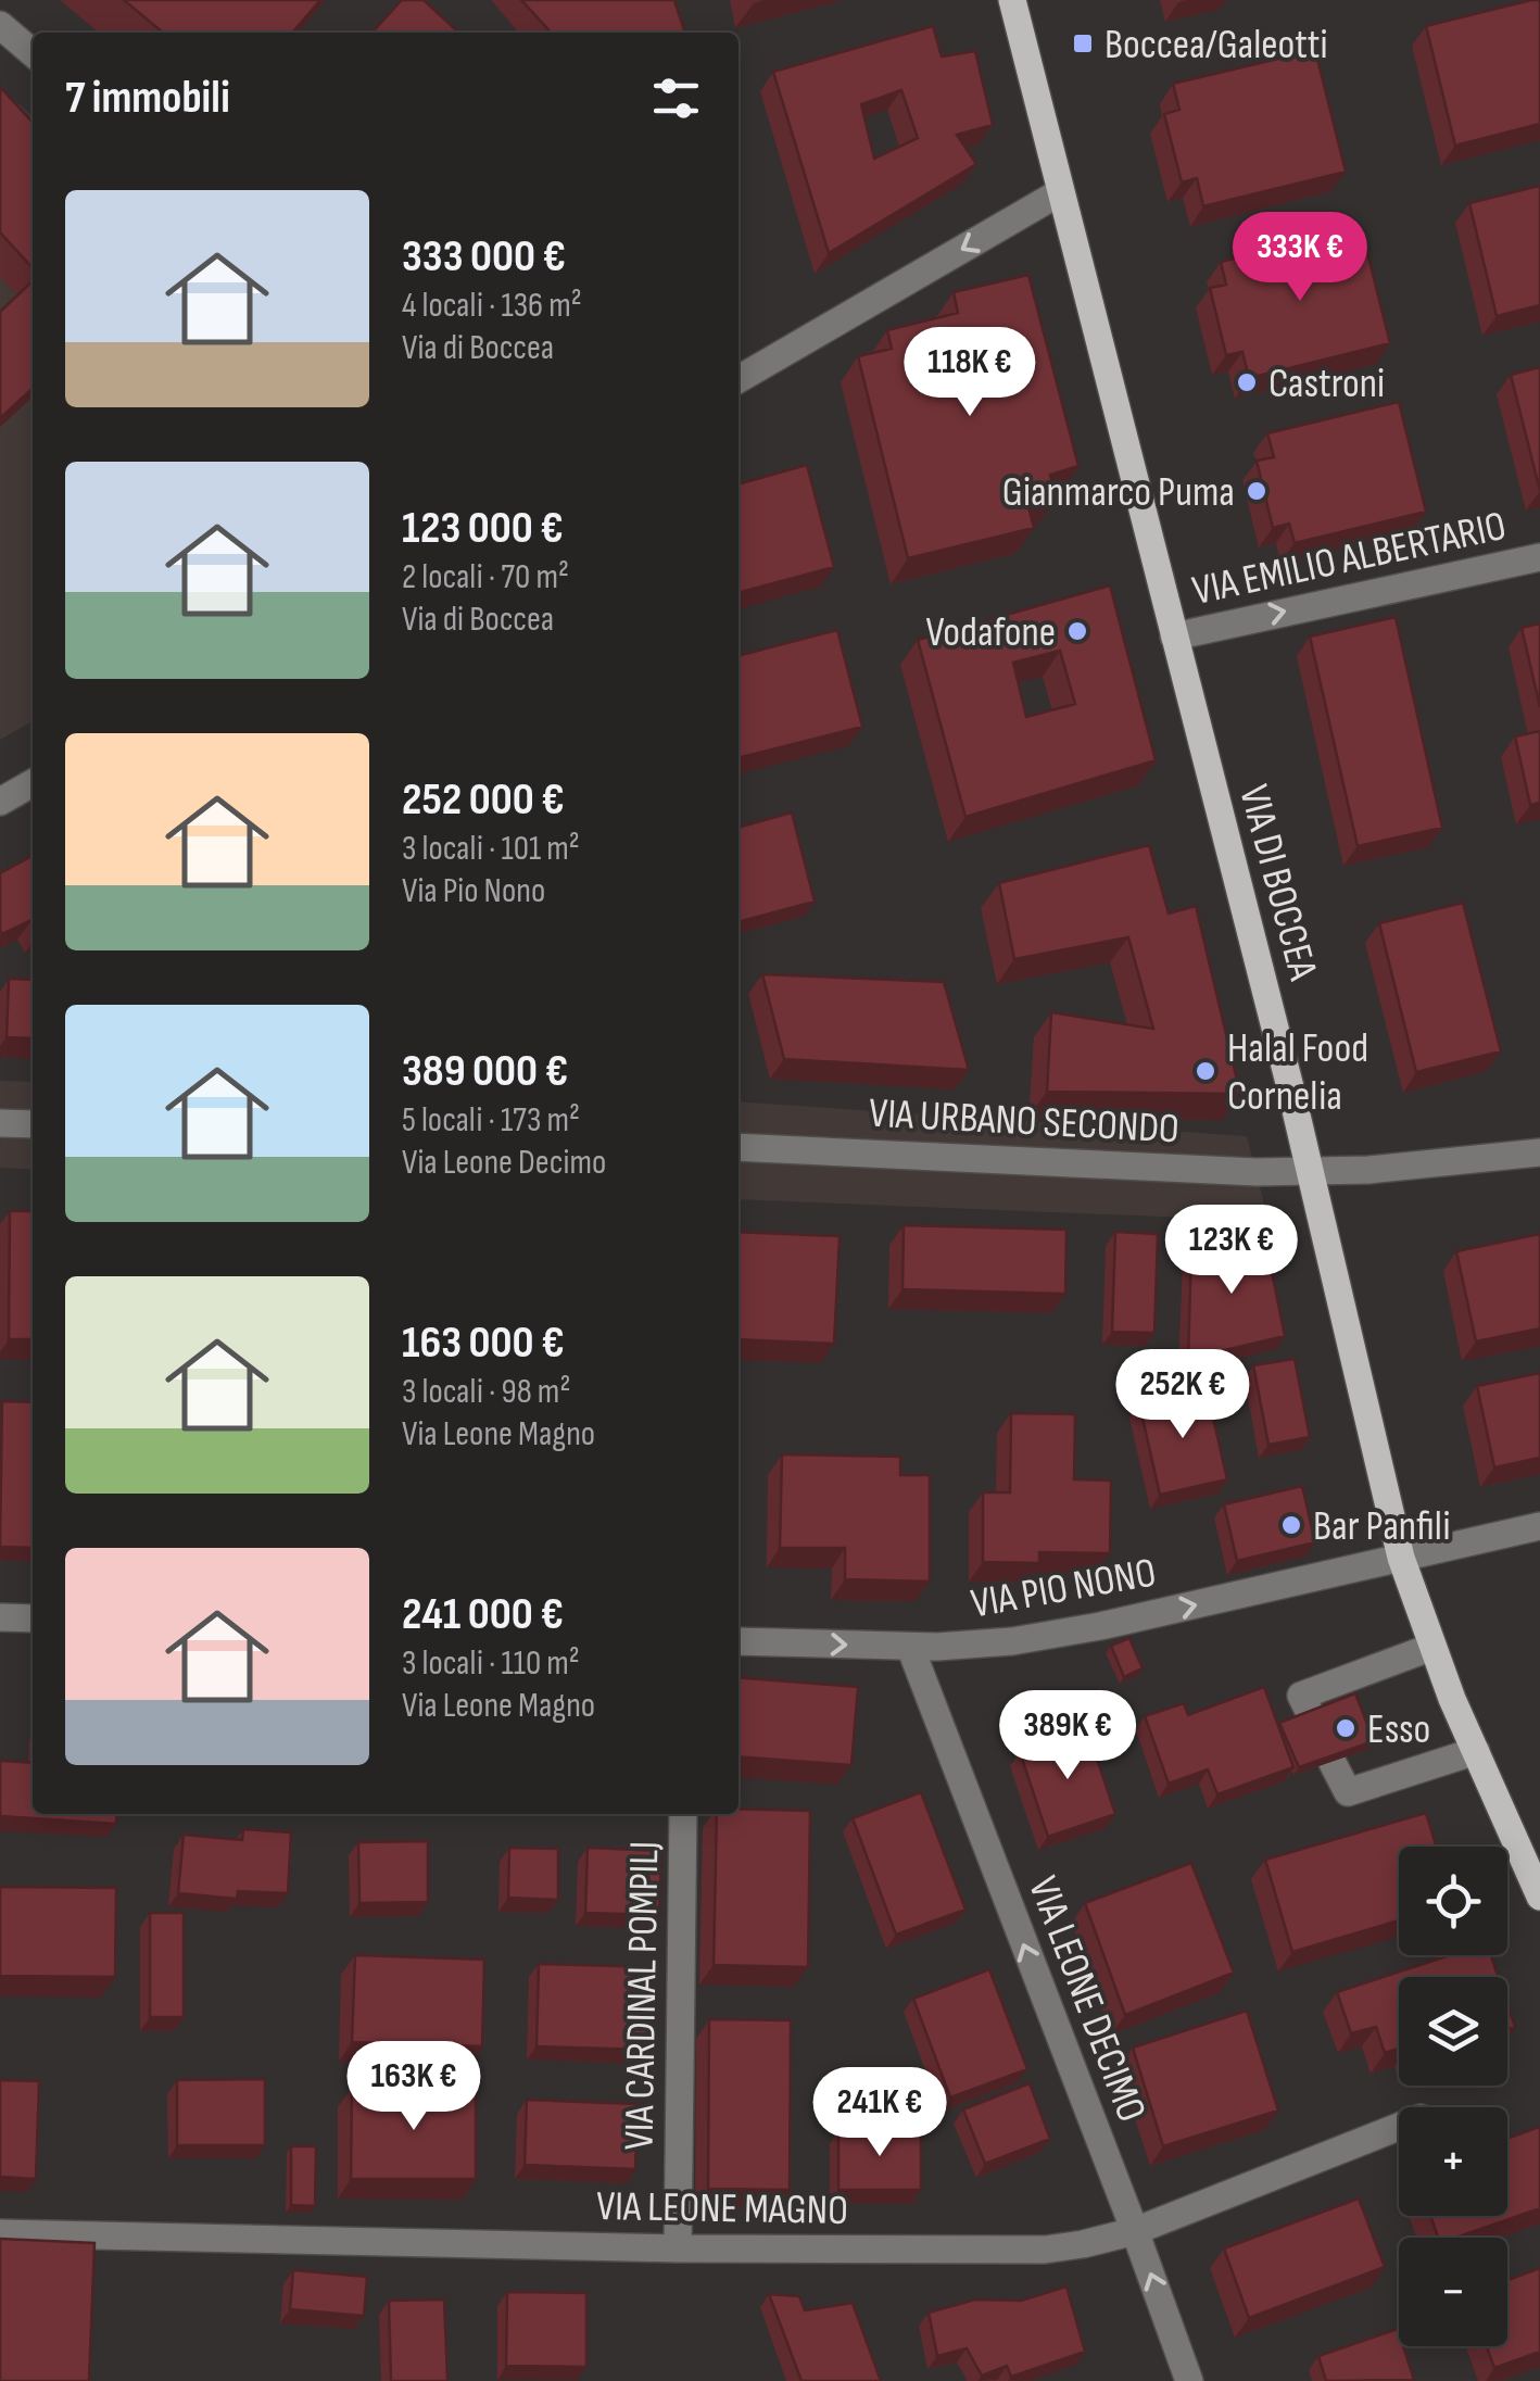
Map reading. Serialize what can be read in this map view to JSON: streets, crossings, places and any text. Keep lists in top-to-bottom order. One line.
{"streets":{"main road":["VIA DI BOCCEA"],"street":["VIA EMILIO ALBERTARIO","VIA URBANO SECONDO","VIA PIO NONO","VIA CARDINAL POMPILJ","VIA LEONE DECIMO","VIA LEONE MAGNO"]},"crossings":[["VIA EMILIO ALBERTARIO","VIA DI BOCCEA"],["VIA DI BOCCEA","VIA URBANO SECONDO"],["VIA DI BOCCEA","VIA PIO NONO"],["VIA PIO NONO","VIA LEONE DECIMO"],["VIA CARDINAL POMPILJ","VIA LEONE MAGNO"],["VIA LEONE DECIMO","VIA LEONE MAGNO"]],"one_way":["VIA EMILIO ALBERTARIO","VIA PIO NONO","VIA LEONE DECIMO"],"places":{"transit":["Boccea/Galeotti"],"other":["Castroni","Gianmarco Puma","Vodafone","Halal Food Cornelia","Bar Panfili","Esso"]},"page":{"heading":"7 immobili","list":[{"name":"333 000 €","note":"4 locali · 136 m² · Via di Boccea"},{"name":"123 000 €","note":"2 locali · 70 m² · Via di Boccea"},{"name":"252 000 €","note":"3 locali · 101 m² · Via Pio Nono"},{"name":"389 000 €","note":"5 locali · 173 m² · Via Leone Decimo"},{"name":"163 000 €","note":"3 locali · 98 m² · Via Leone Magno"},{"name":"241 000 €","note":"3 locali · 110 m² · Via Leone Magno"}],"price":["333K €","118K €","123K €","252K €","389K €","163K €","241K €"],"map_buttons":["+","−"]}}
